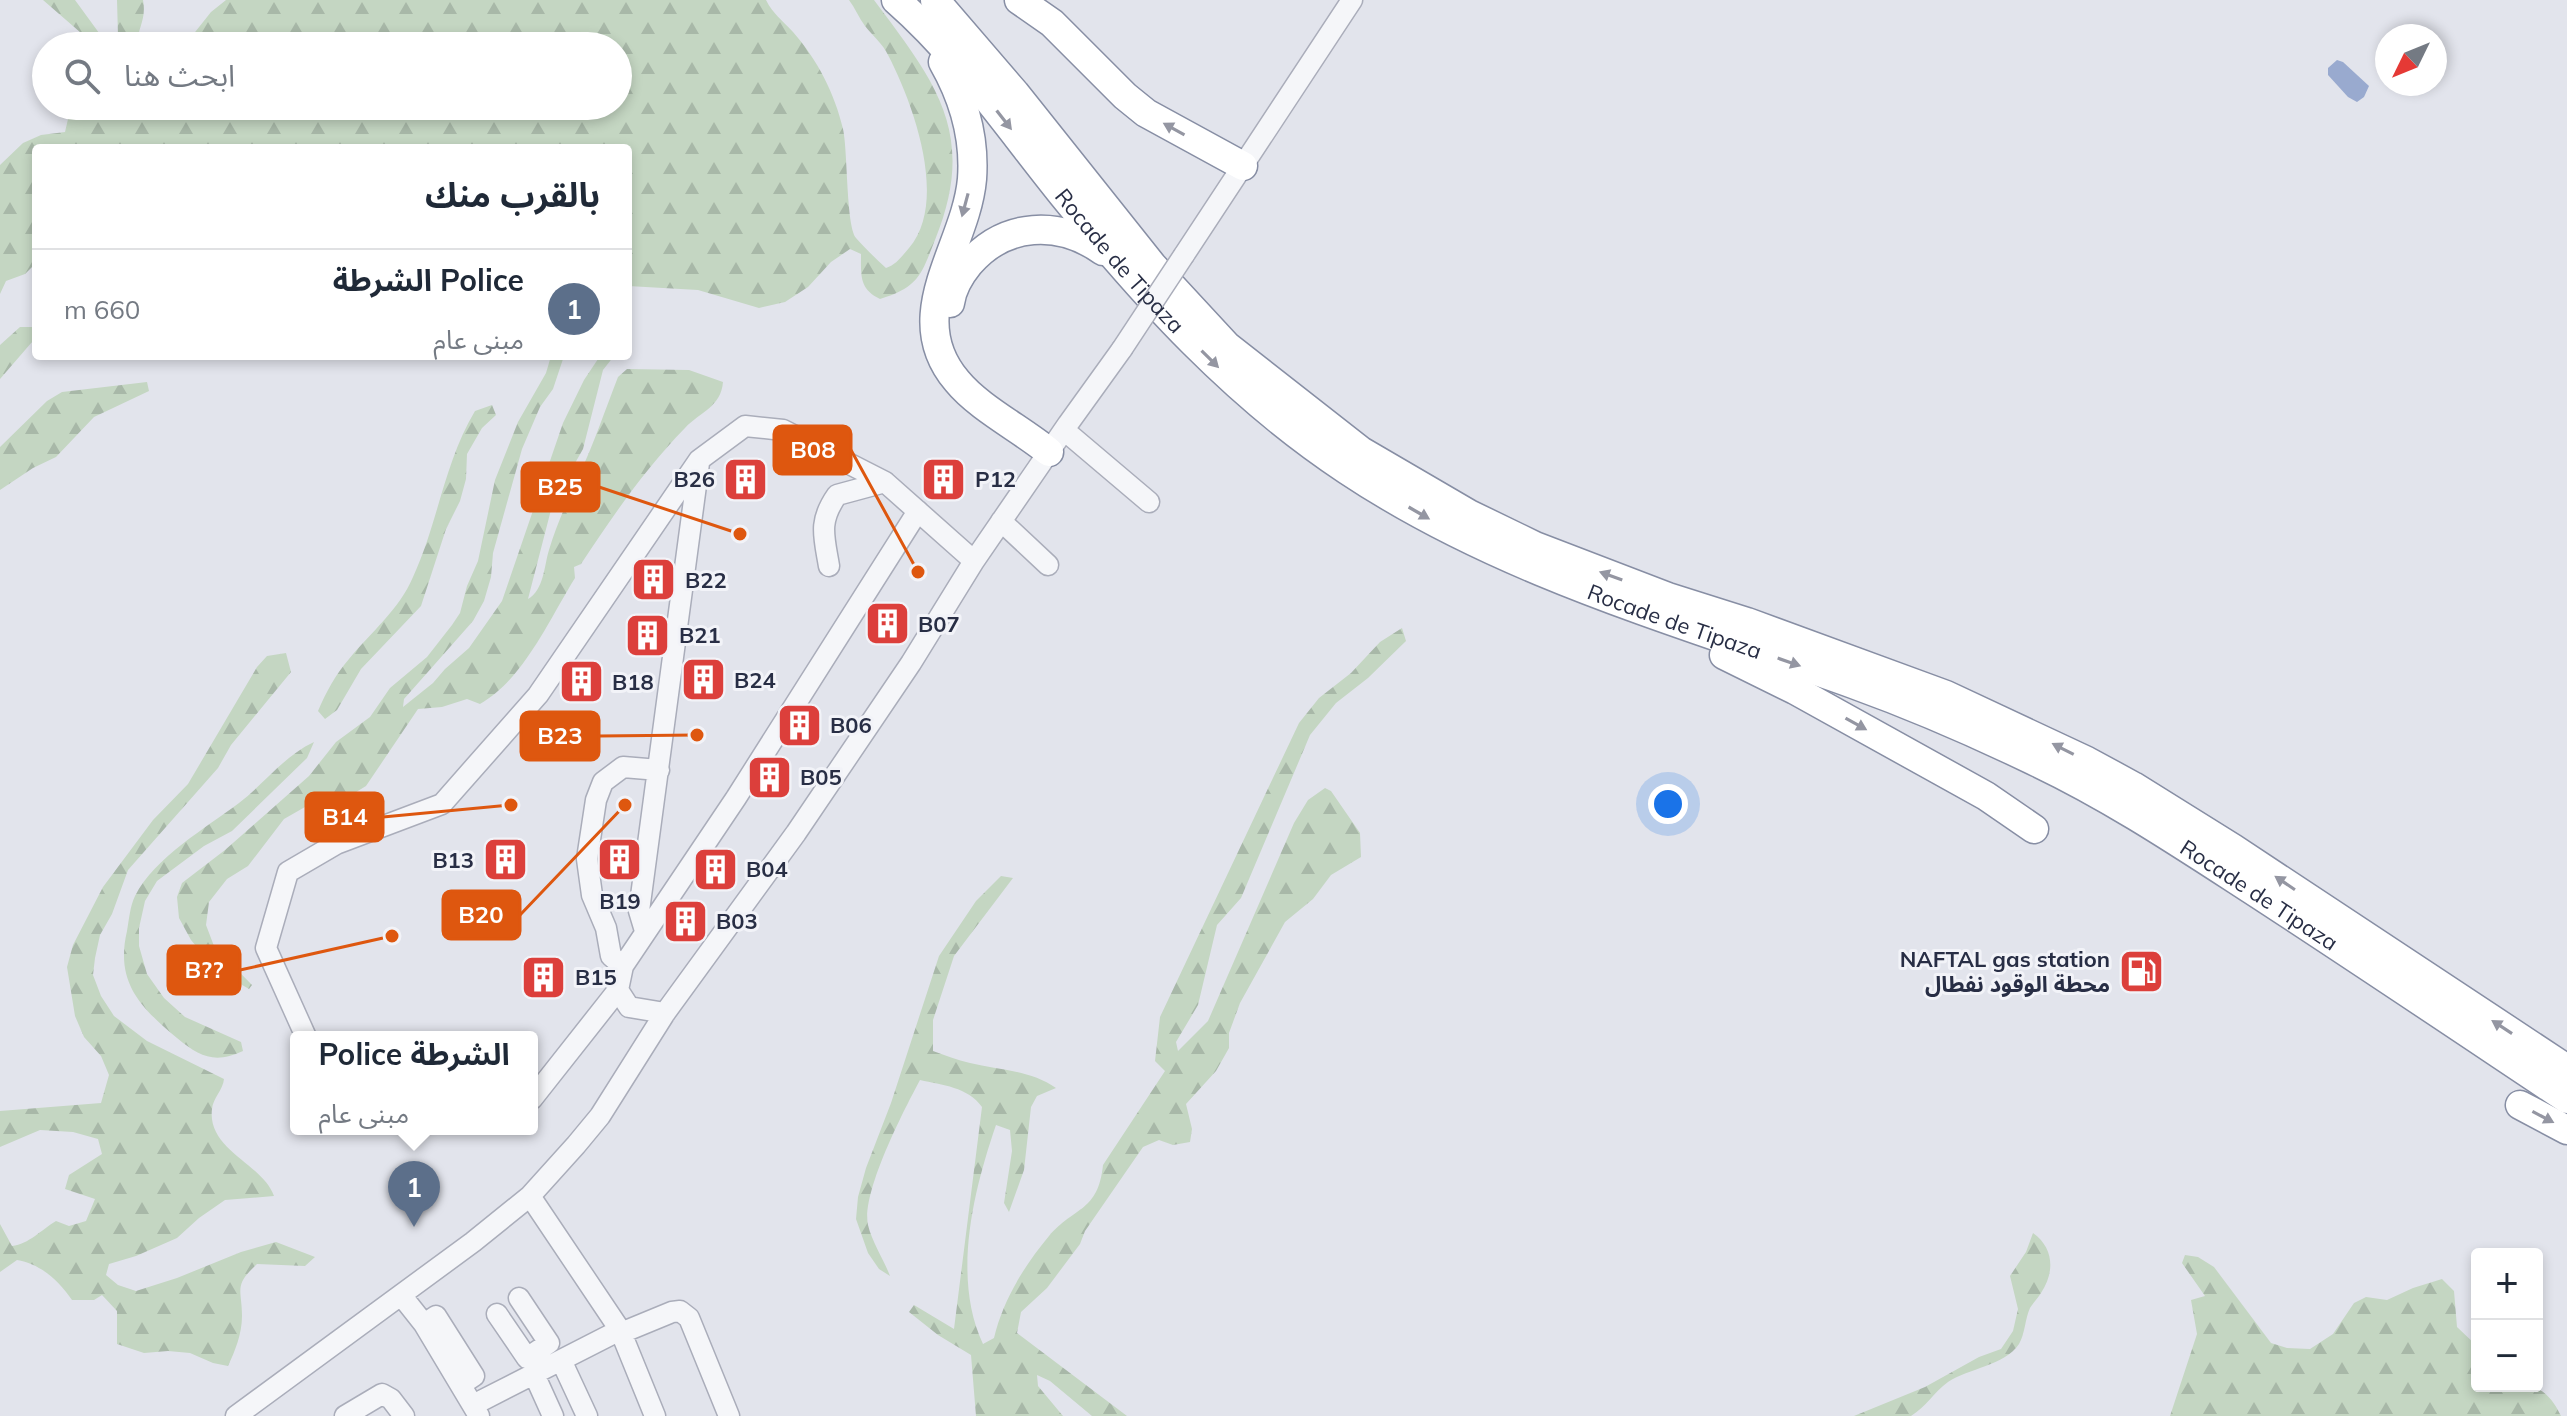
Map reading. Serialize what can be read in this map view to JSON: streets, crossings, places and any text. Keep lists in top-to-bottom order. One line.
{"streets":{"highway":["Rocade de Tipaza"]},"places":{"building":["B26","P12","B22","B07","B21","B24","B18","B06","B05","B13","B19","B04","B03","B15"],"other":["B25","B08","B23","B14","B20","B??"],"fuel station":["NAFTAL gas station محطة الوقود نفطال"]},"north":"bottom left","page":{"search":"ابحث هنا","heading":"بالقرب منك","list":[{"mark":"1","name":"Police الشرطة","note":"مبنى عام","value":"660 m"}],"popup":["Police الشرطة","مبنى عام"],"pins":"1","map_buttons":["+","−"]}}
